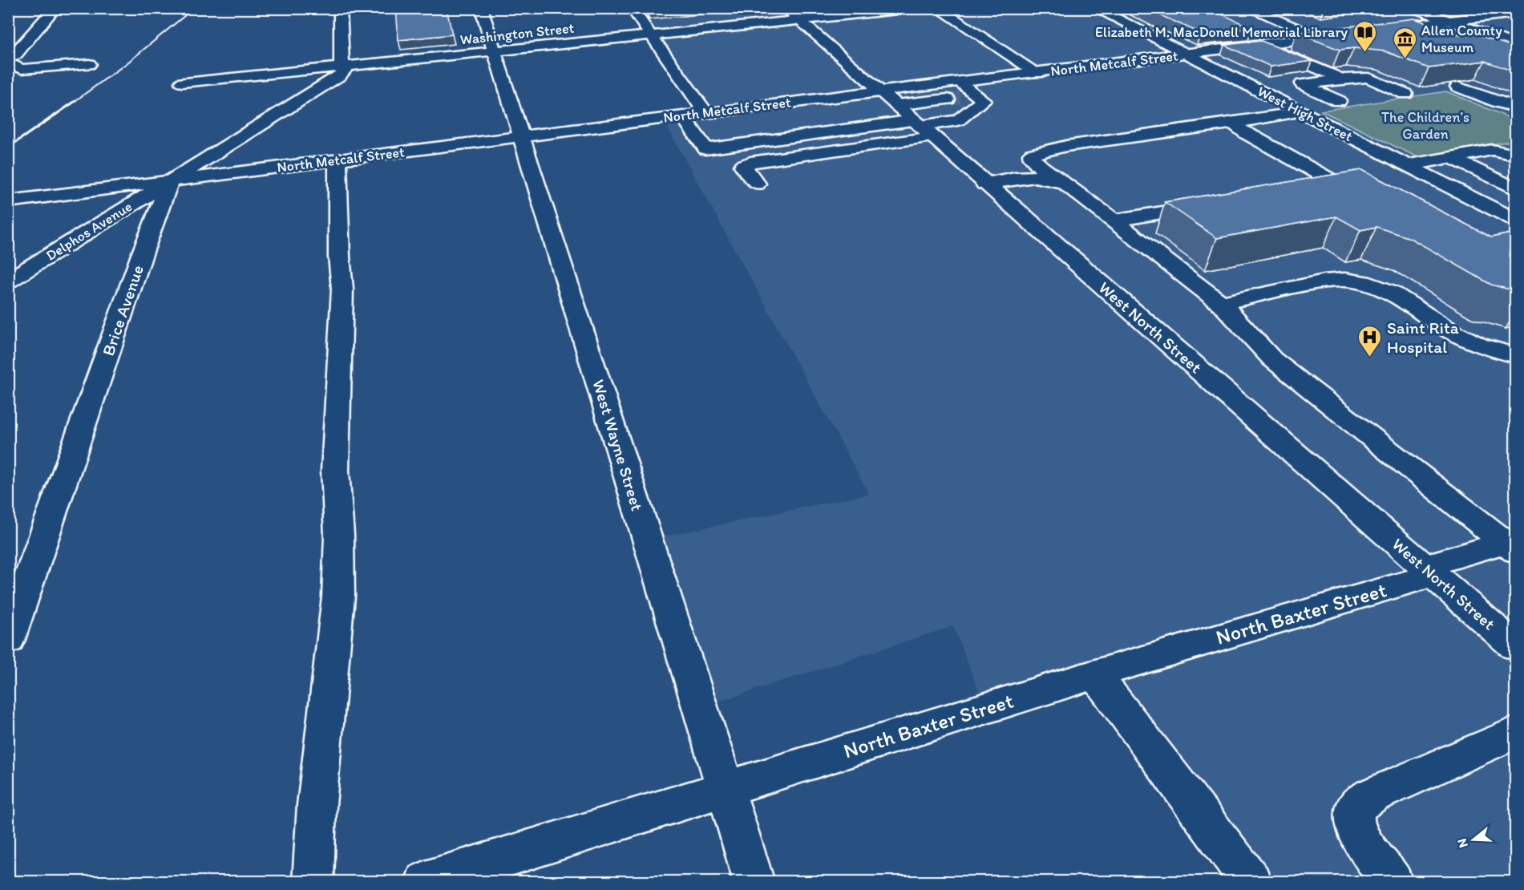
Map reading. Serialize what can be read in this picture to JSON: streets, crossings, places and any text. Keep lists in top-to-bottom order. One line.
{"streets":{"street":["Washington Street","North Metcalf Street","West High Street","Delphos Avenue","Brice Avenue","West North Street","West Wayne Street","North Baxter Street"]},"crossings":[["Washington Street","West North Street"],["Washington Street","West Wayne Street"],["North Metcalf Street","West High Street"],["North Metcalf Street","Delphos Avenue"],["North Metcalf Street","Brice Avenue"],["North Metcalf Street","West North Street"],["North Metcalf Street","West Wayne Street"],["Delphos Avenue","Brice Avenue"],["West North Street","North Baxter Street"],["West Wayne Street","North Baxter Street"]],"parks":["The Children’s Garden"],"places":{"library":["Elizabeth M. MacDonell Memorial Library"],"museum":["Allen County Museum"],"hospital":["Saint Rita Hospital"]},"north":"left"}
